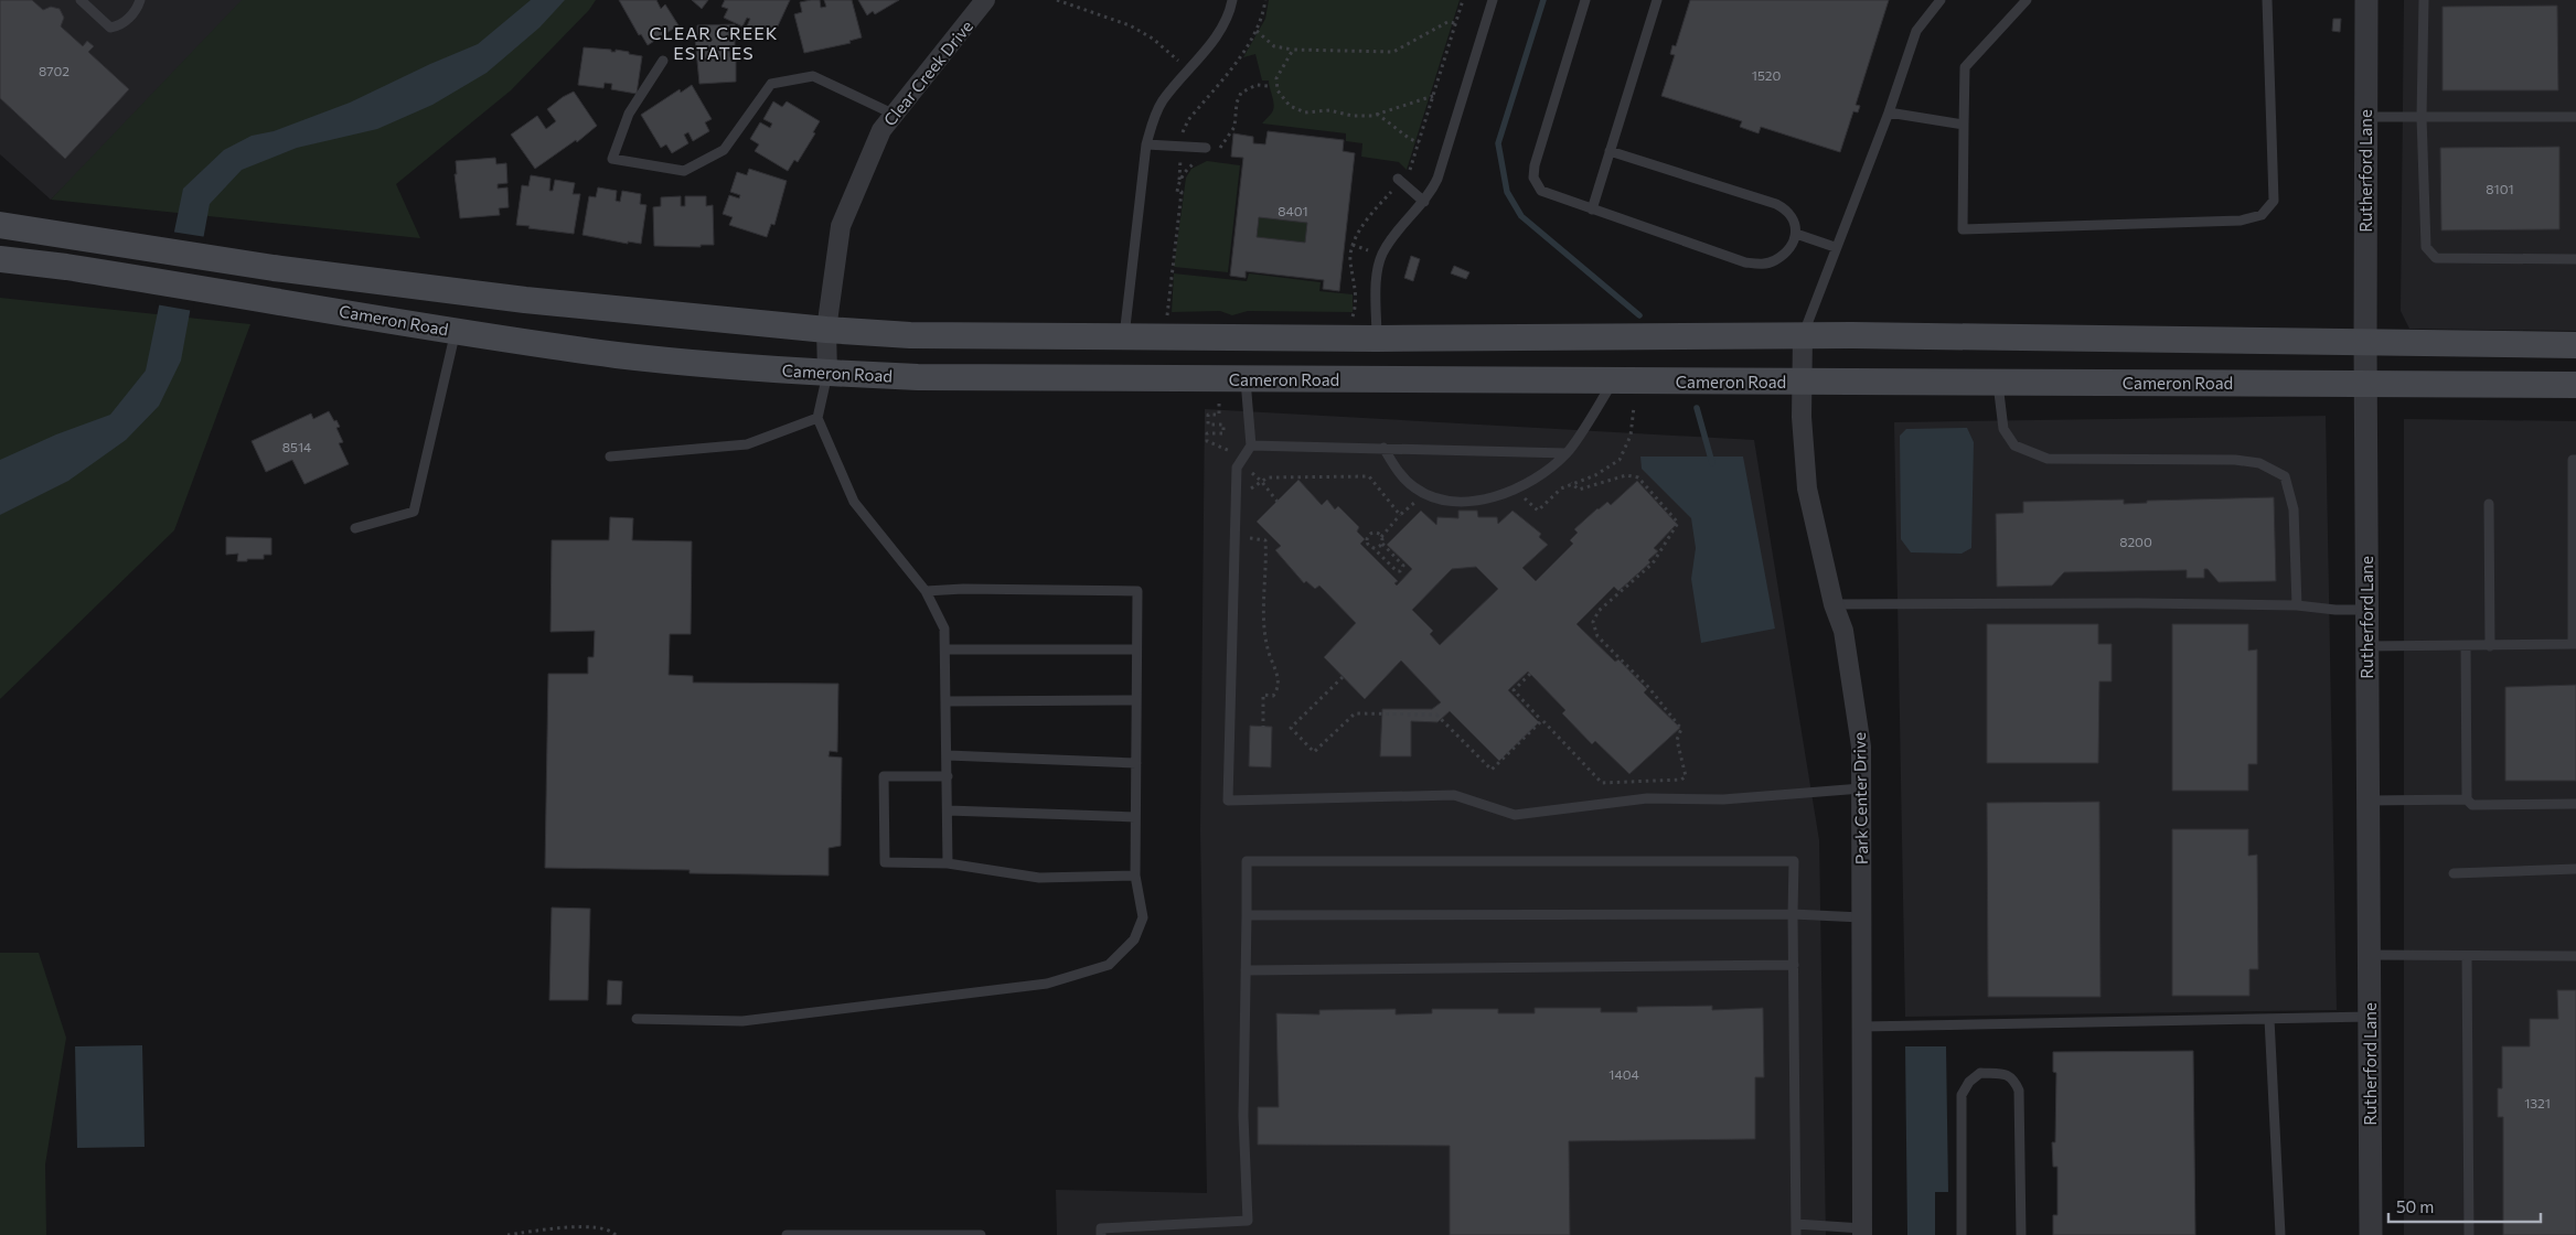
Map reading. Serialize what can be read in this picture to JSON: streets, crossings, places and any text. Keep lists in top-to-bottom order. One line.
{"streets":{"main road":["Cameron Road"],"street":["Clear Creek Drive","Rutherford Lane","Park Center Drive"]},"crossings":[["Clear Creek Drive","Cameron Road"],["Rutherford Lane","Cameron Road"],["Cameron Road","Park Center Drive"]],"districts":["CLEAR CREEK ESTATES"],"house_numbers":["8702","1520","8101","8401","8514","8200","1404","1321"],"scale_bar":"50 m"}
